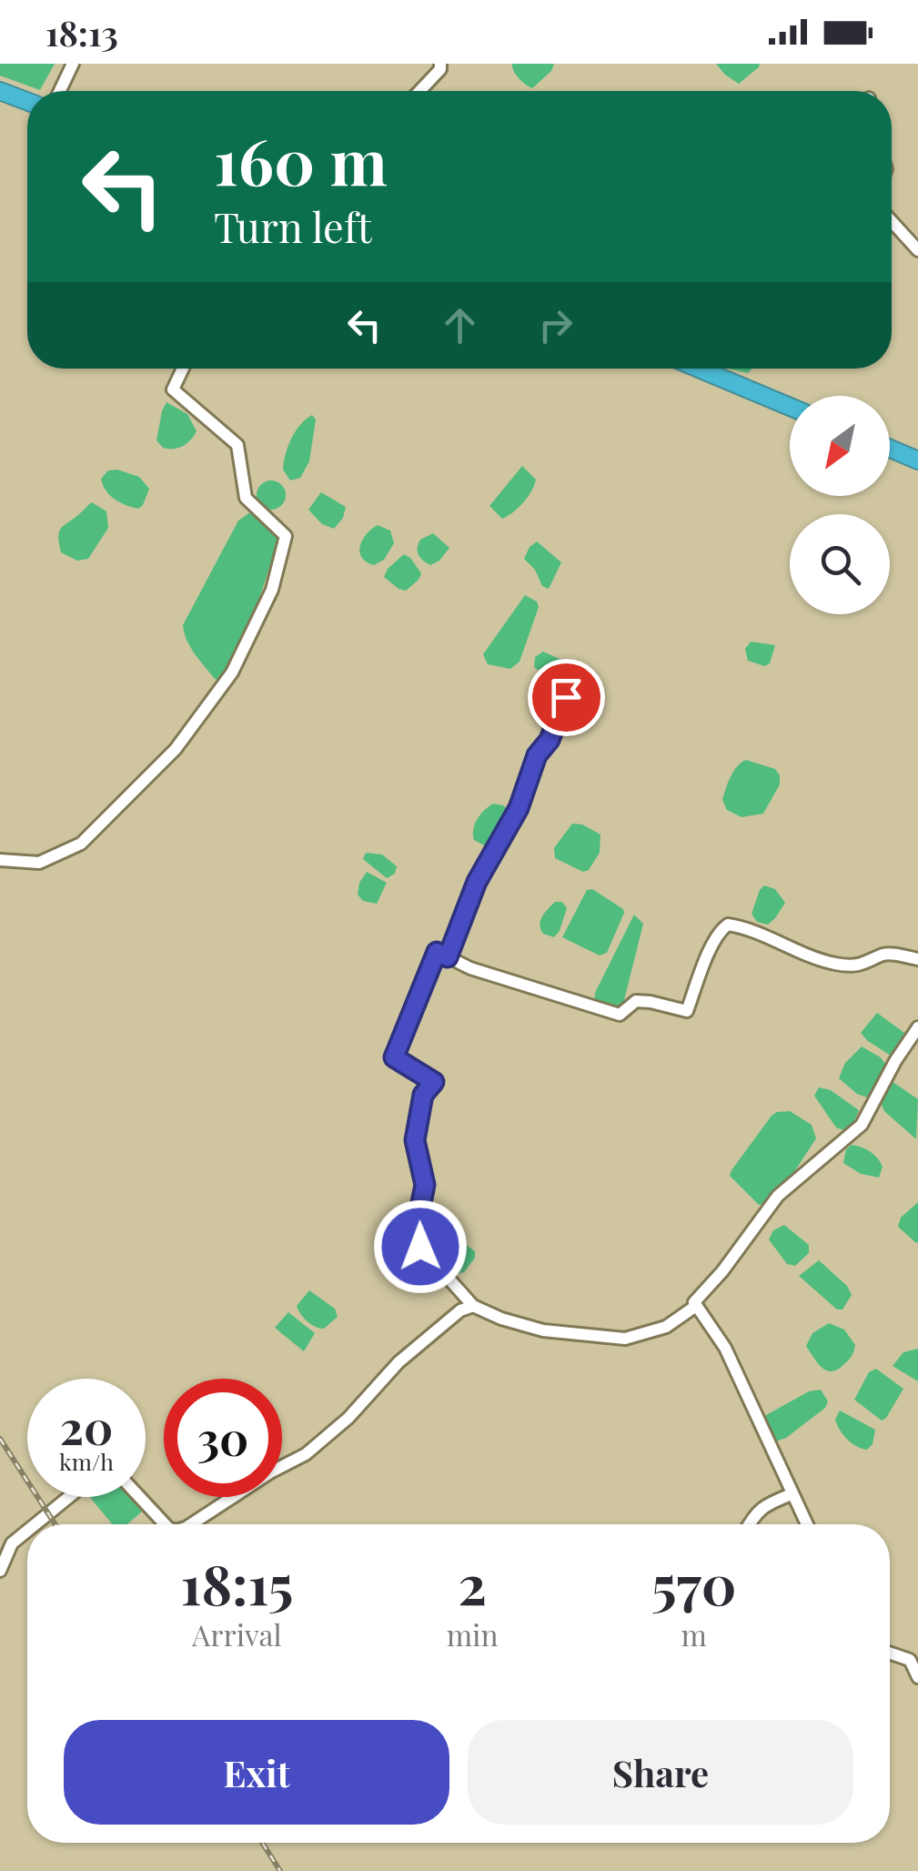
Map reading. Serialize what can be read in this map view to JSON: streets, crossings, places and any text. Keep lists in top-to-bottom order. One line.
{"north":"bottom left","page":{"status":"18:13","turn":["160 m","Turn left"],"speed":"20 km/h","limit":"30","eta":["18:15","Arrival","2","min","570","m"],"buttons":["Exit","Share"]}}
